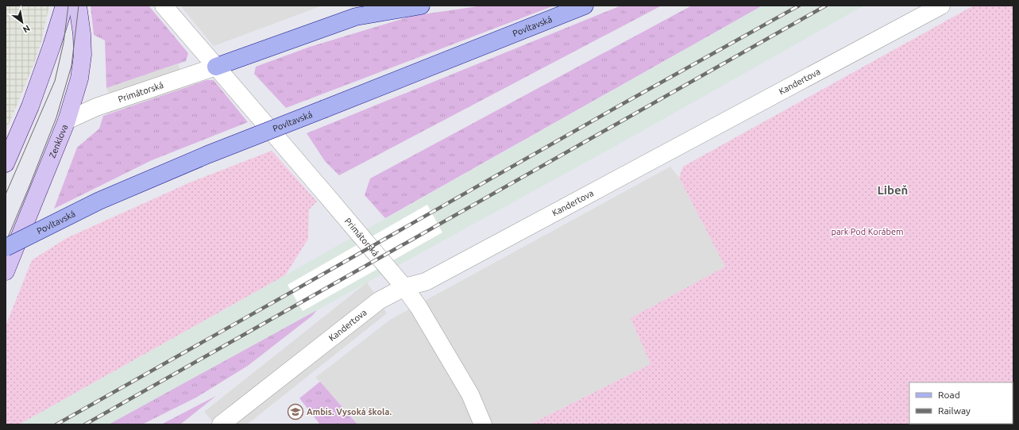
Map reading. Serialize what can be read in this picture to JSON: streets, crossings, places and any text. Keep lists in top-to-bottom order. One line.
{"streets":{"main road":["Povltavská","Zenklova"],"street":["Kandertova","Primátorská"]},"crossings":[["Kandertova","Primátorská"],["Primátorská","Zenklova"]],"districts":["Libeň"],"parks":["park Pod Korábem"],"places":{"school or university":["Ambis. Vysoká škola."]},"legend":["Road","Railway"],"north":"bottom right"}
